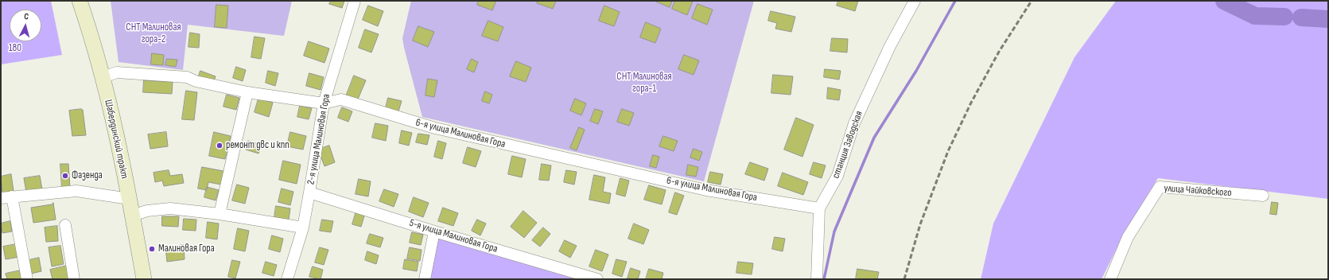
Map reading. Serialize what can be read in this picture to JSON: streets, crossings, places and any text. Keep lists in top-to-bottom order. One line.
{"streets":{"main road":["Шабердинский тракт"],"street":["6-я улица Малиновая Гора","2-я улица Малиновая Гора","станция Заводская","улица Чайковского","5-я улица Малиновая Гора"]},"crossings":[["6-я улица Малиновая Гора","Шабердинский тракт"],["6-я улица Малиновая Гора","2-я улица Малиновая Гора"],["6-я улица Малиновая Гора","станция Заводская"],["2-я улица Малиновая Гора","5-я улица Малиновая Гора"]],"parks":["СНТ Малиновая гора-2","180","СНТ Малиновая гора-1"],"places":["ремонт двс и кпп","Фазенда","Малиновая Гора"],"north":"top"}
